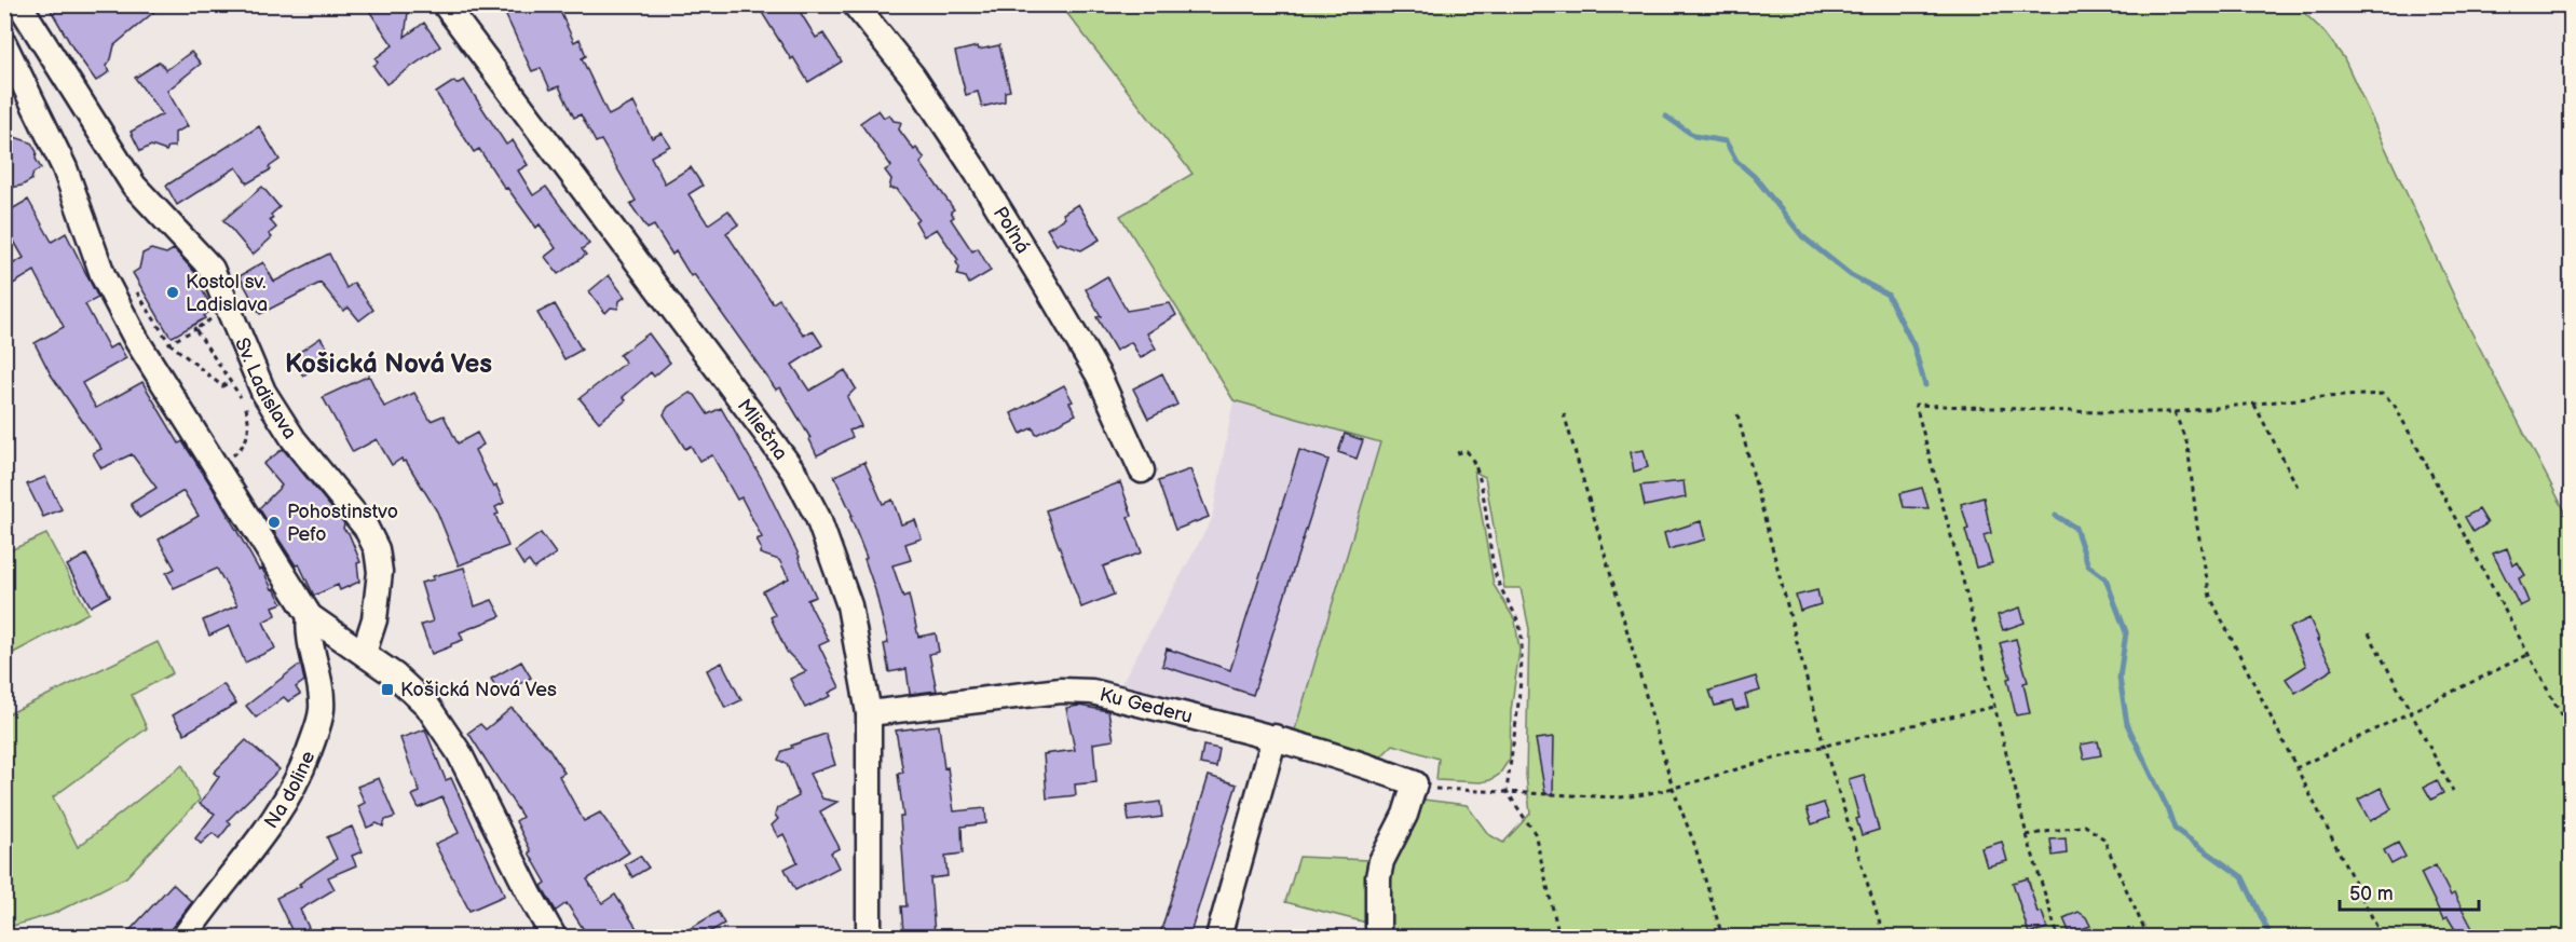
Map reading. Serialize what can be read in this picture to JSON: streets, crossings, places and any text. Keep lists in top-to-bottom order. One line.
{"streets":{"street":["Poľná","Sv. Ladislava","Mliečna","Ku Gederu","Na doline"]},"crossings":[["Mliečna","Ku Gederu"]],"districts":["Košická Nová Ves"],"places":{"other":["Kostol sv. Ladislava","Pohostinstvo Pefo"],"transit":["Košická Nová Ves"]},"scale_bar":"50 m"}
